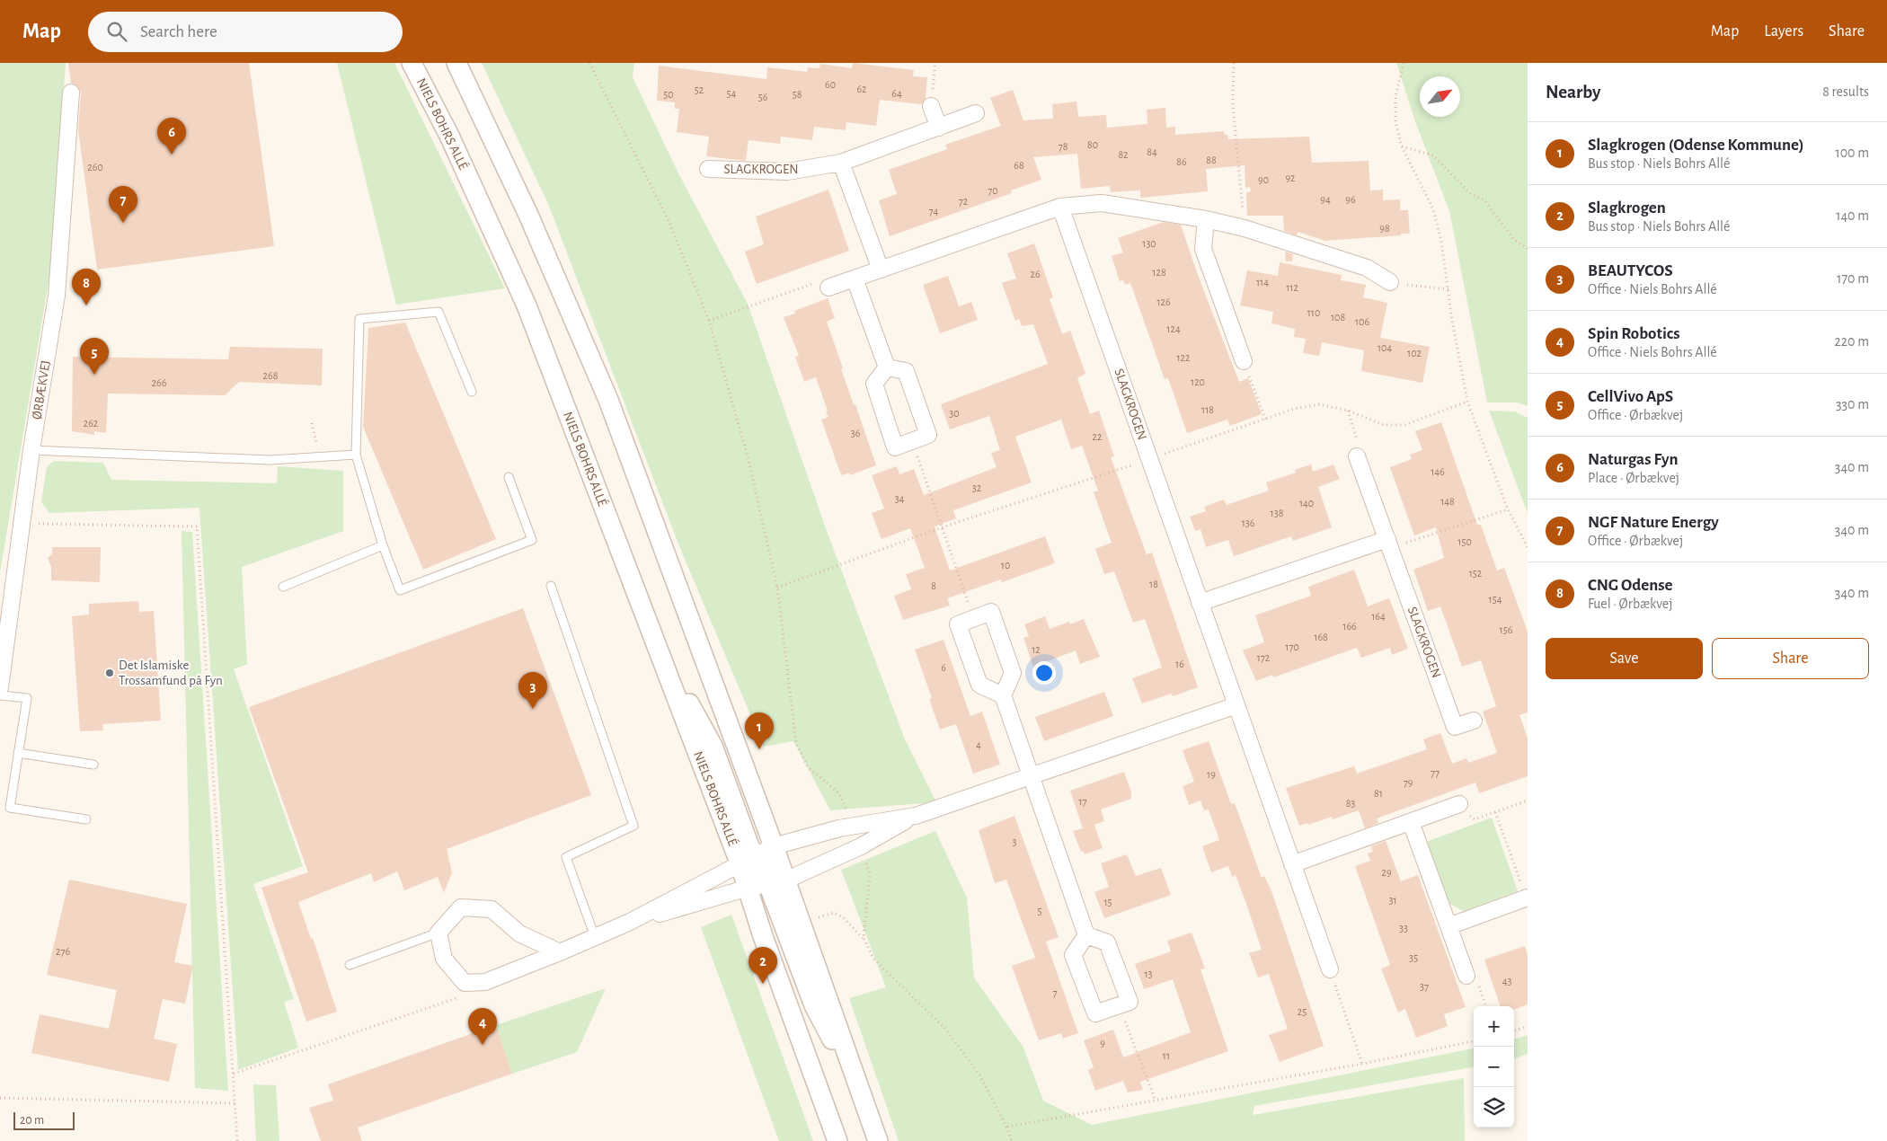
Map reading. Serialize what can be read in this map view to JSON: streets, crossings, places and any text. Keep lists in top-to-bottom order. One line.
{"streets":{"street":["NIELS BOHRS ALLÉ","SLAGKROGEN","ØRBÆKVEJ"]},"places":["Det Islamiske Trossamfund på Fyn"],"house_numbers":["60","62","52","54","64","50","58","56","80","78","84","82","88","86","68","260","92","90","70","94","96","72","74","98","130","128","26","114","112","126","110","108","106","124","104","102","122","268","120","266","118","30","262","36","22","146","32","34","148","140","138","136","150","10","152","18","8","154","164","166","156","168","170","12","172","16","6","4","77","19","79","81","17","83","3","29","31","15","5","33","276","35","13","43","37","7","25","9","11"],"scale_bar":"20 m","north":"top right","page":{"header":"Map","search":"Search here","nav":["Map","Layers","Share"],"heading":["Nearby","8 results"],"pins":["6","7","8","5","3","1","2","4"],"list":[{"mark":"1","name":"Slagkrogen (Odense Kommune)","note":"Bus stop · Niels Bohrs Allé","value":"100 m"},{"mark":"2","name":"Slagkrogen","note":"Bus stop · Niels Bohrs Allé","value":"140 m"},{"mark":"3","name":"BEAUTYCOS","note":"Office · Niels Bohrs Allé","value":"170 m"},{"mark":"4","name":"Spin Robotics","note":"Office · Niels Bohrs Allé","value":"220 m"},{"mark":"5","name":"CellVivo ApS","note":"Office · Ørbækvej","value":"330 m"},{"mark":"6","name":"Naturgas Fyn","note":"Place · Ørbækvej","value":"340 m"},{"mark":"7","name":"NGF Nature Energy","note":"Office · Ørbækvej","value":"340 m"},{"mark":"8","name":"CNG Odense","note":"Fuel · Ørbækvej","value":"340 m"}],"buttons":["Save","Share"],"map_buttons":["+","−"],"scale":"20 m"}}
